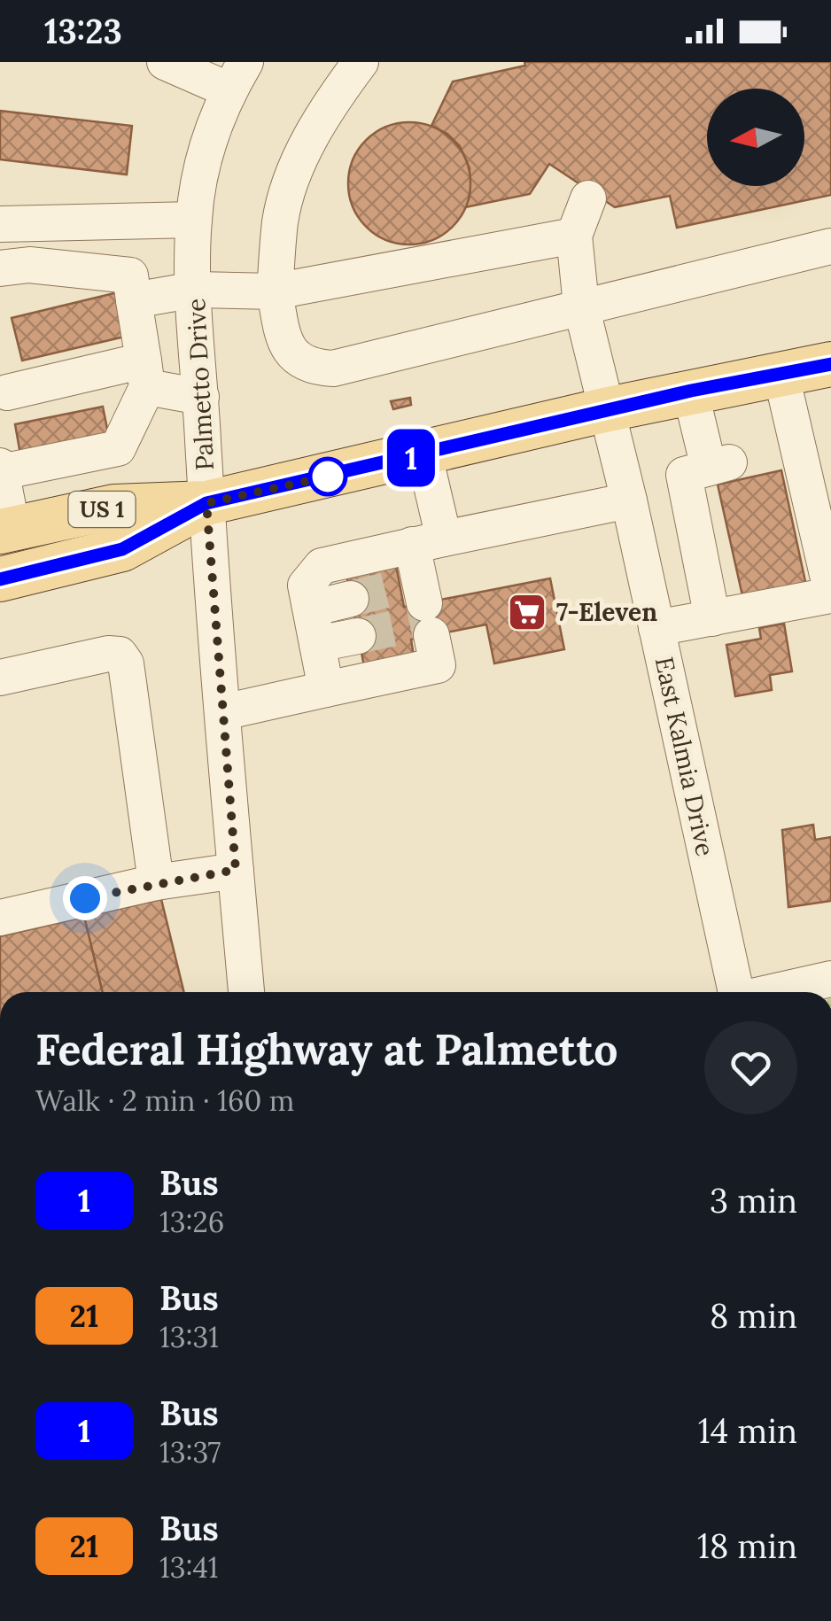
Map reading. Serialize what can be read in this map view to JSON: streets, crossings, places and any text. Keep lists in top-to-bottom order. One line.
{"streets":{"main road":["US 1"],"street":["Palmetto Drive","East Kalmia Drive"]},"crossings":[["Palmetto Drive","US 1"],["US 1","East Kalmia Drive"]],"places":{"supermarket":["7-Eleven"]},"lines":["bus line 1"],"north":"left","page":{"status":"13:23","on_map":"1","heading":["Federal Highway at Palmetto","Walk · 2 min · 160 m"],"list":[{"mark":"1","name":"Bus","note":"13:26","value":"3 min"},{"mark":"21","name":"Bus","note":"13:31","value":"8 min"},{"mark":"1","name":"Bus","note":"13:37","value":"14 min"},{"mark":"21","name":"Bus","note":"13:41","value":"18 min"}]}}
